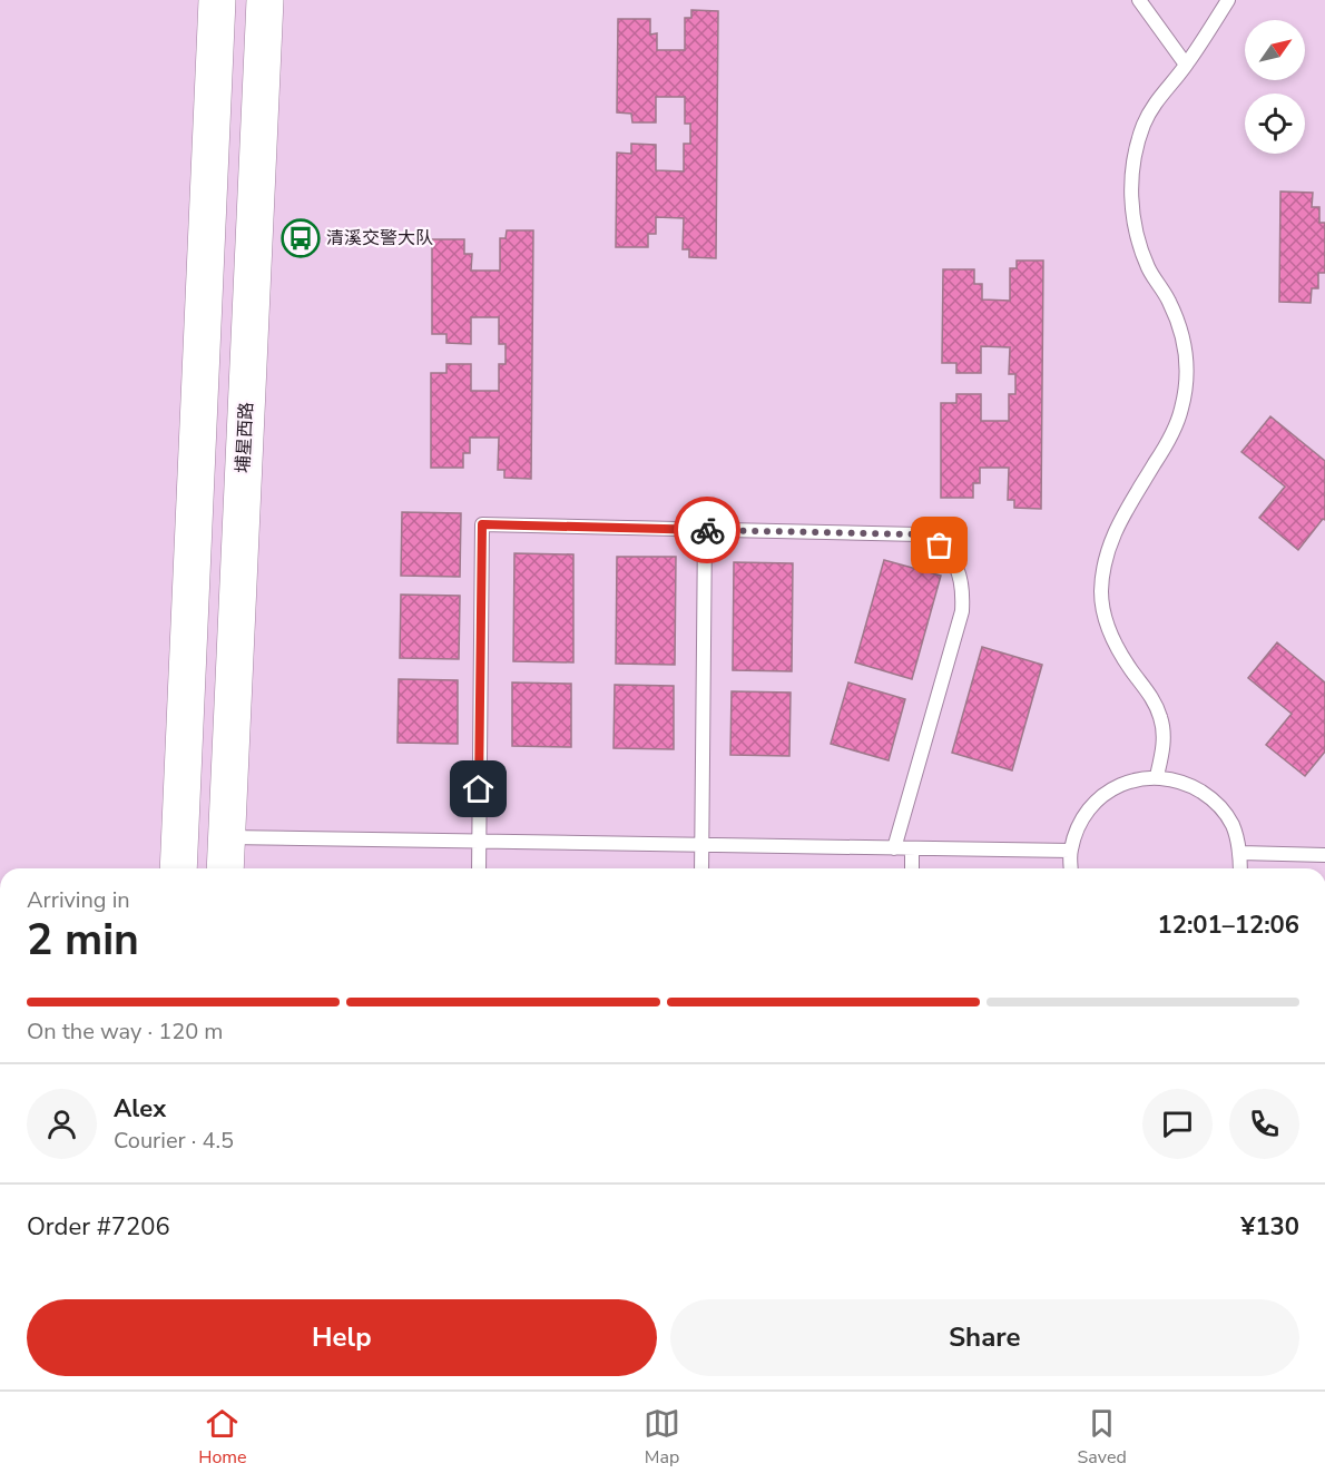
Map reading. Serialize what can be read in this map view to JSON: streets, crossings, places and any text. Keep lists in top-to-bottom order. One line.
{"streets":{"highway":["埔星西路"]},"places":{"bus stop":["清溪交警大队"]},"north":"top right","page":{"heading":["2 min","Arriving in","12:01–12:06"],"panel":["Alex","Courier · 4.5","Order #7206","¥130"],"bar":"On the way · 120 m","buttons":["Help","Share"],"tabs":["Home","Map","Saved"]}}
